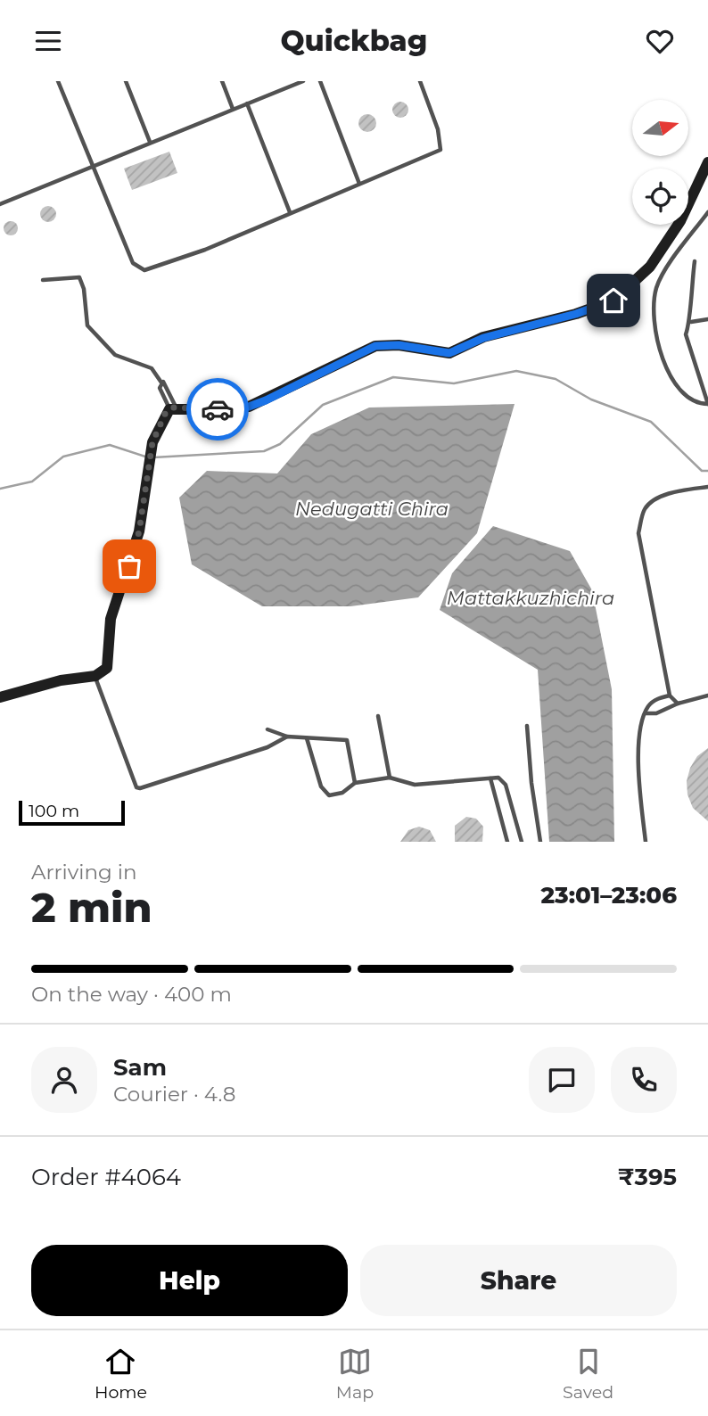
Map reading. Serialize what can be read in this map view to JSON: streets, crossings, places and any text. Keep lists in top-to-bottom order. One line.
{"water":["Nedugatti Chira","Mattakkuzhichira"],"scale_bar":"100 m","north":"right","page":{"header":"Quickbag","scale":"100 m","heading":["2 min","Arriving in","23:01–23:06"],"panel":["Sam","Courier · 4.8","Order #4064","₹395"],"bar":"On the way · 400 m","buttons":["Help","Share"],"tabs":["Home","Map","Saved"]}}
